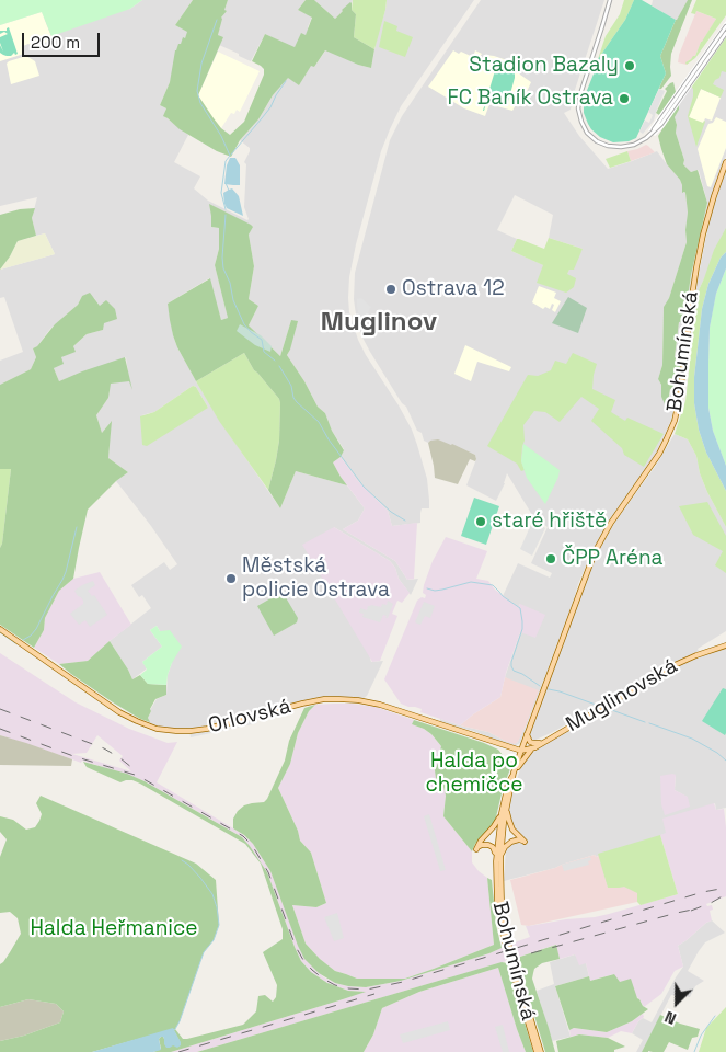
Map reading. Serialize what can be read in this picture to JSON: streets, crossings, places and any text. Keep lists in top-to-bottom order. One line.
{"streets":{"main road":["Bohumínská","Muglinovská","Orlovská"]},"crossings":[["Bohumínská","Muglinovská"],["Bohumínská","Orlovská"],["Muglinovská","Orlovská"]],"districts":["Muglinov"],"parks":["Halda po chemičce","Halda Heřmanice"],"places":["Stadion Bazaly","FC Baník Ostrava","Ostrava 12","staré hřiště","ČPP Aréna","Městská policie Ostrava"],"scale_bar":"200 m","north":"bottom left"}
